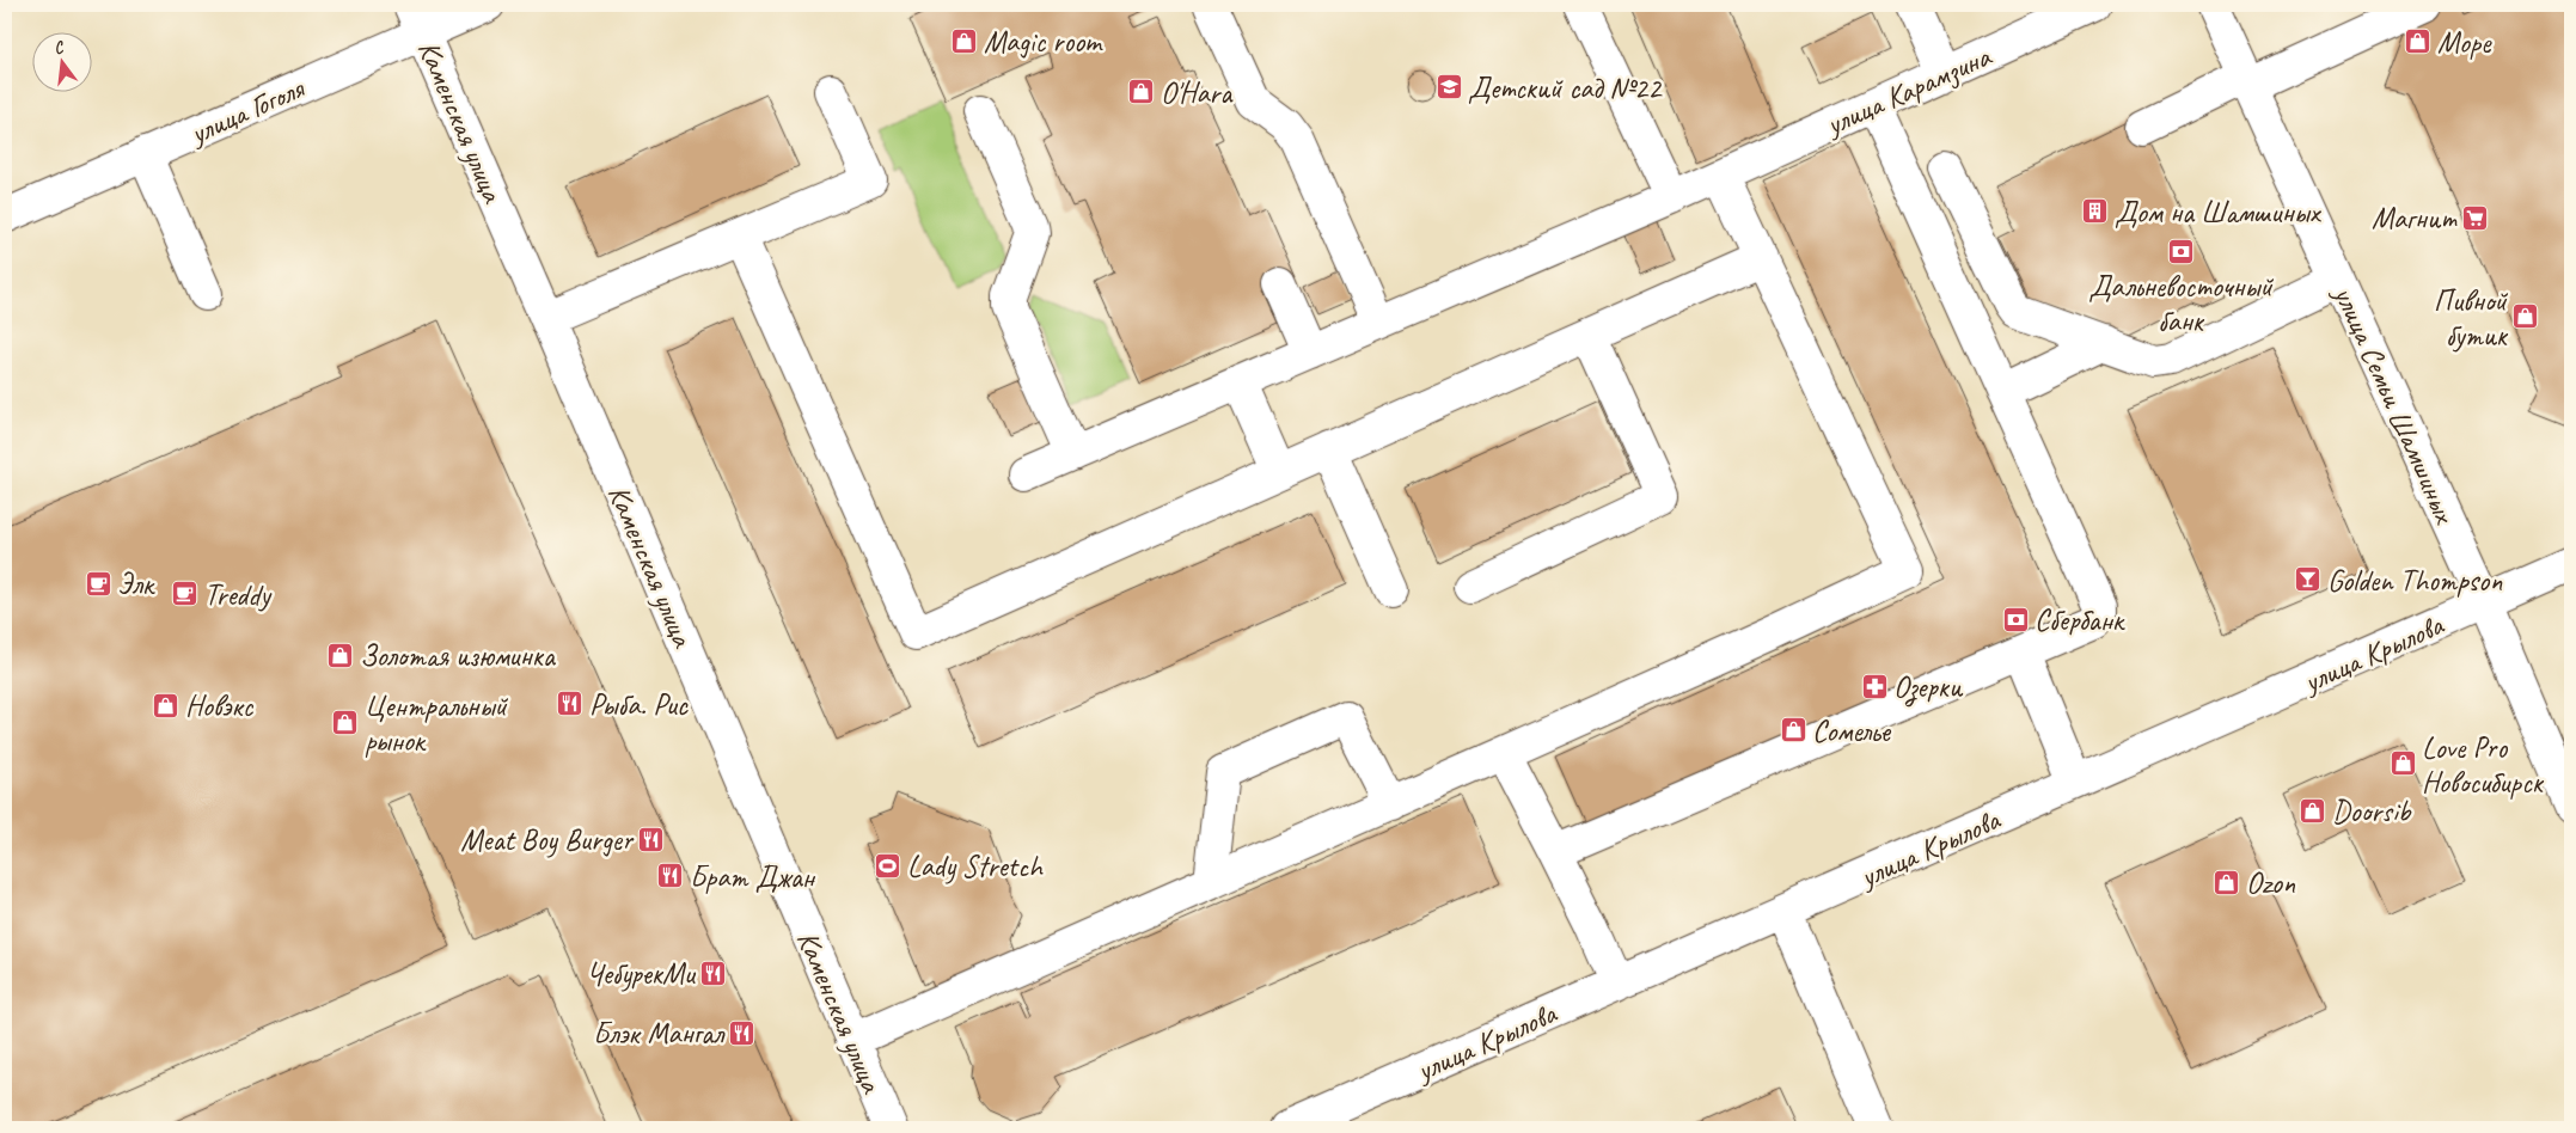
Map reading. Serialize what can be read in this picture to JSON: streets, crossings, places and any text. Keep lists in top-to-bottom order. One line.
{"streets":{"street":["улица Карамзина","улица Гоголя","Каменская улица","улица Семьи Шамшиных","улица Крылова"]},"crossings":[["улица Гоголя","Каменская улица"],["улица Семьи Шамшиных","улица Крылова"]],"places":{"shop":["Magic room","Море","O'Hara","Пивной бутик","Золотая изюминка","Новэкс","Центральный рынок","Сомелье","Love Pro Новосибирск","Doorsib","Ozon"],"school or university":["Детский сад №22"],"building":["Дом на Шамшиных"],"supermarket":["Магнит"],"bank":["Дальневосточный банк","Сбербанк"],"bar":["Golden Thompson"],"cafe":["Элк","Treddy"],"pharmacy":["Озерки"],"restaurant":["Рыба. Рис","Meat Boy Burger","Брат Джан","ЧебурекМи","Блэк Мангал"],"sports":["Lady Stretch"]},"north":"top"}
